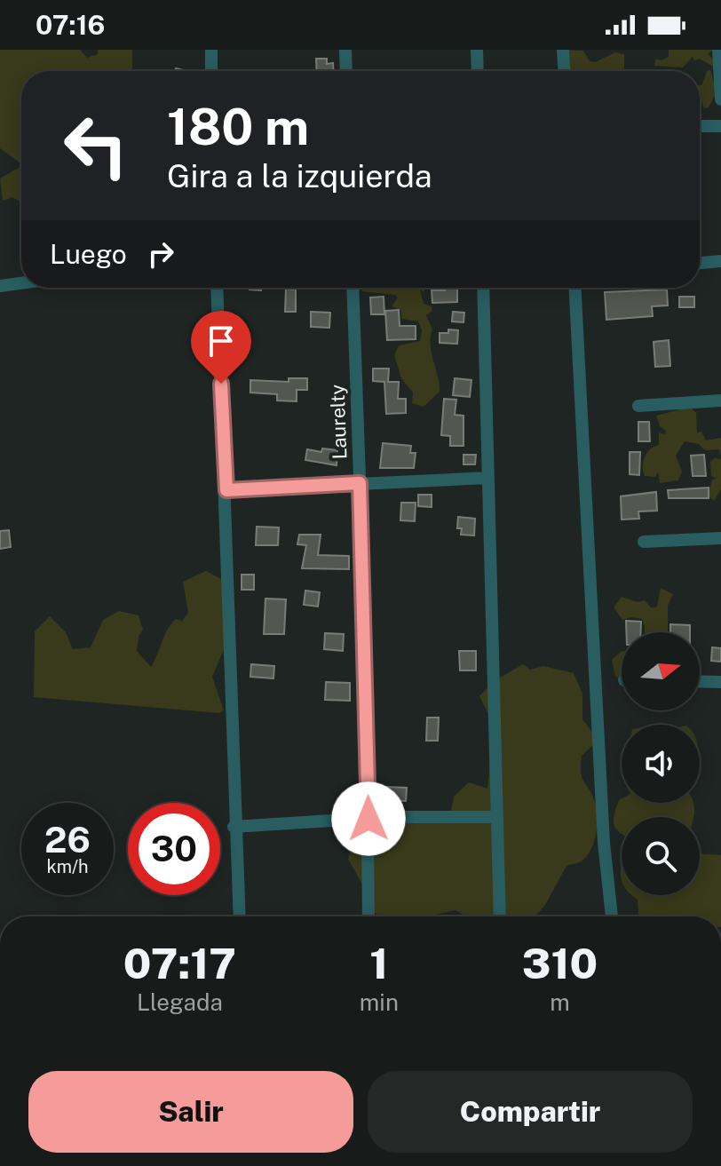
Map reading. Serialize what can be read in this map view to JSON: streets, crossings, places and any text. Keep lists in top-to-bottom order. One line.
{"streets":{"street":["Laurelty"]},"north":"right","page":{"status":"07:16","turn":["180 m","Gira a la izquierda"],"then":"Luego","speed":"26 km/h","limit":"30","eta":["07:17","Llegada","1","min","310","m"],"buttons":["Salir","Compartir"]}}
